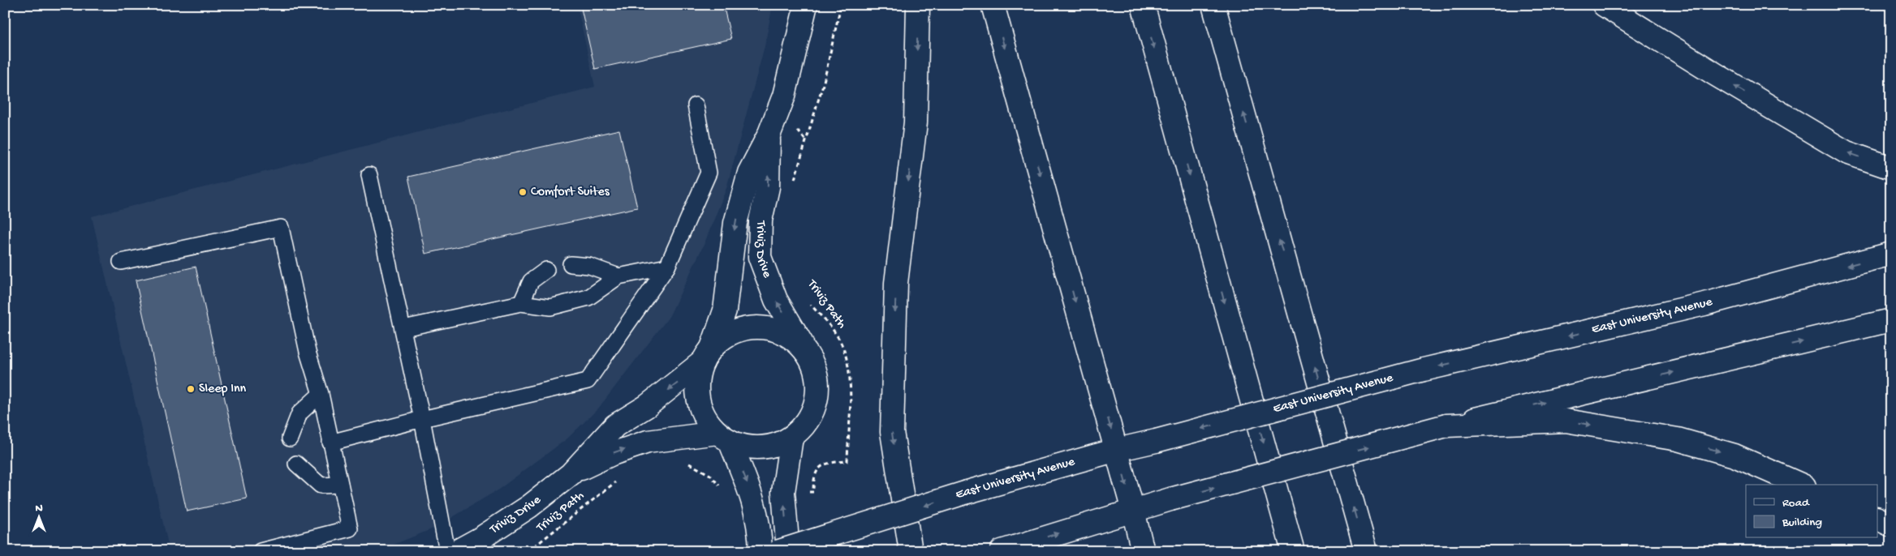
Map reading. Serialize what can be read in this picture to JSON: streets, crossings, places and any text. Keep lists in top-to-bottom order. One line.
{"streets":{"main road":["Triviz Drive","East University Avenue"],"path":["Triviz Path"]},"places":["Comfort Suites","Sleep Inn"],"legend":["Road","Building"],"north":"top"}
